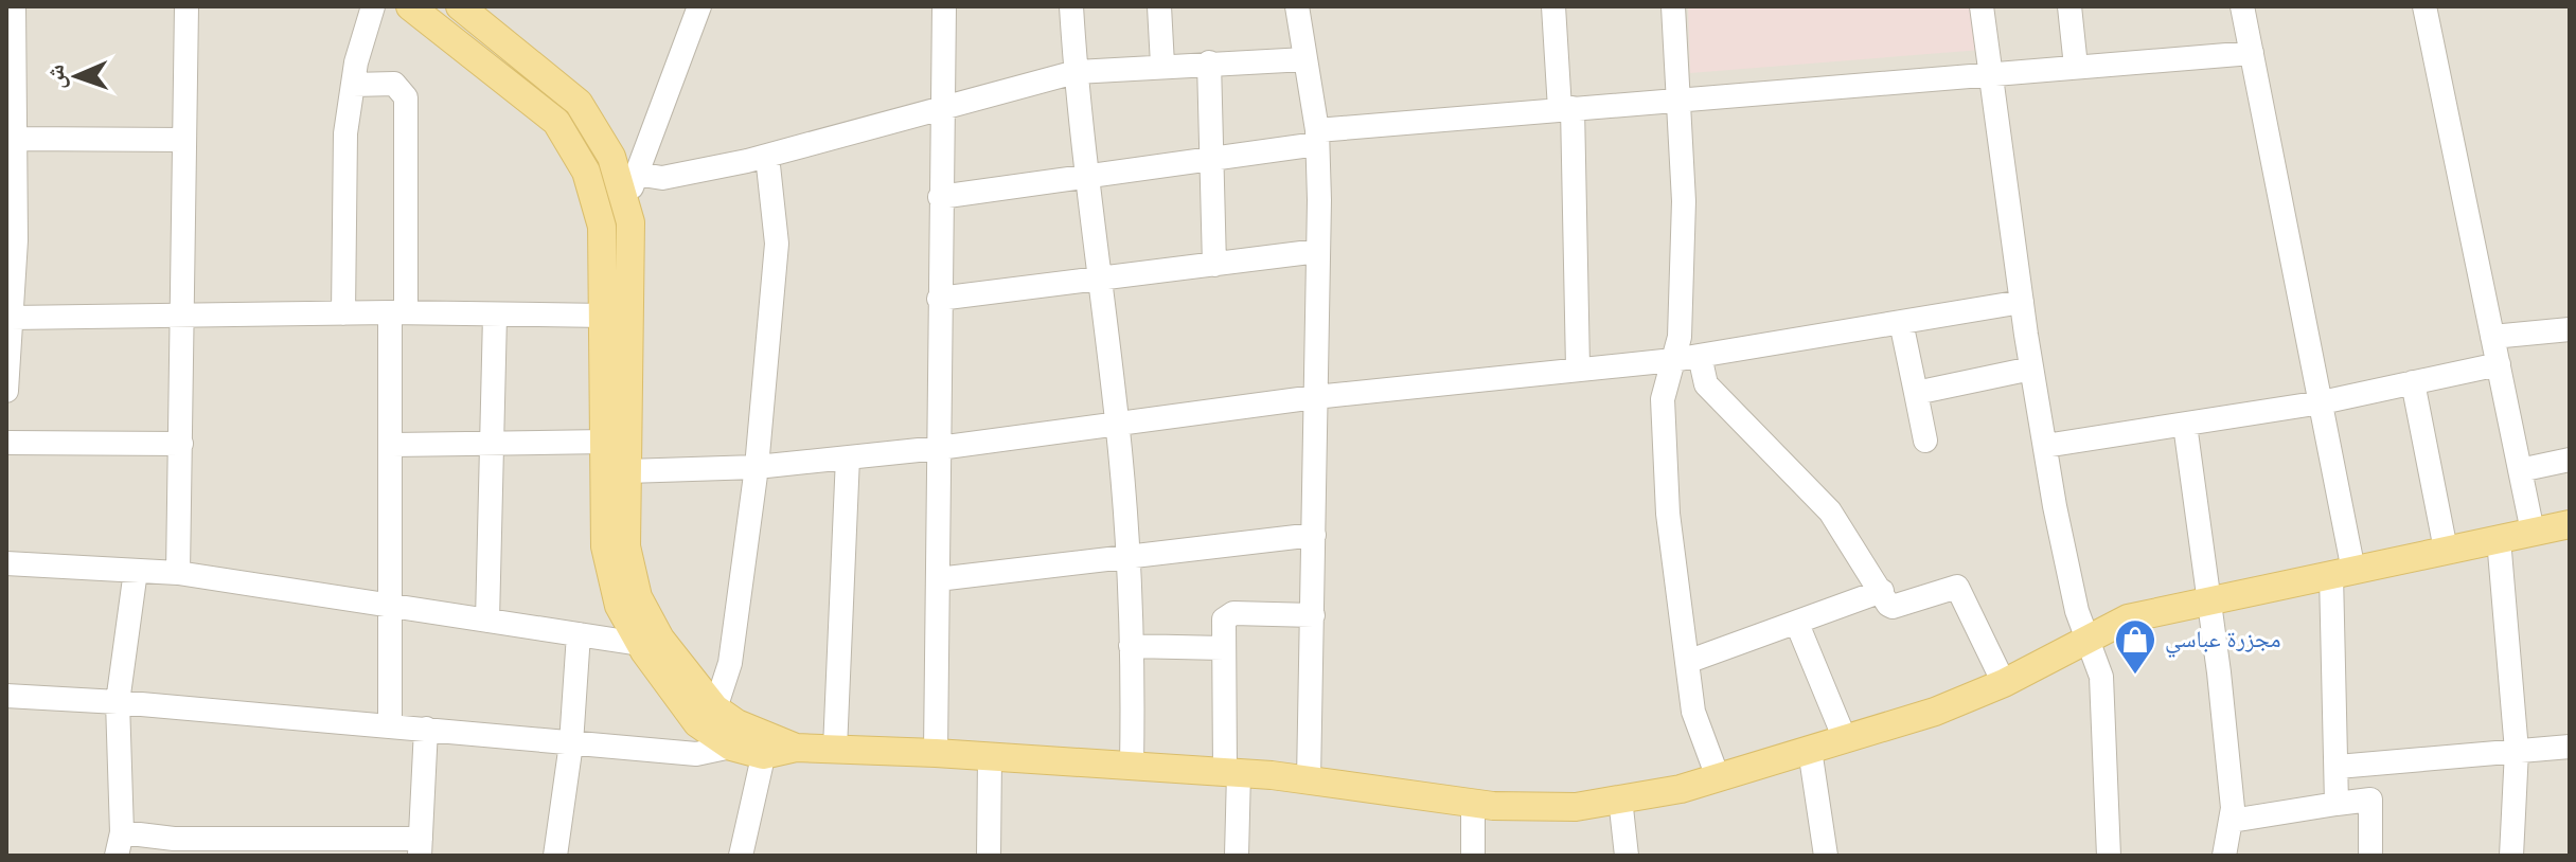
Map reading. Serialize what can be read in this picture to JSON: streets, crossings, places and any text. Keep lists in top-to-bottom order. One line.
{"places":{"shop":["مجزرة عباسي"]},"north":"left"}
